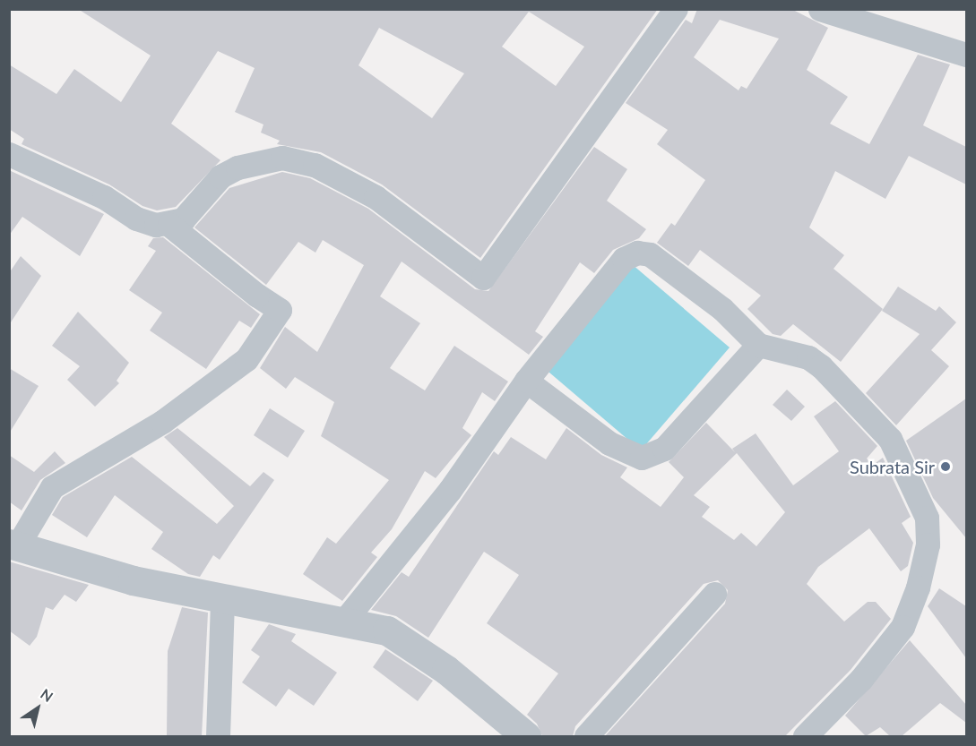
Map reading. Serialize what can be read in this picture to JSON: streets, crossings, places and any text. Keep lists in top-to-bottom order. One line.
{"places":["Subrata Sir"],"north":"top right"}
